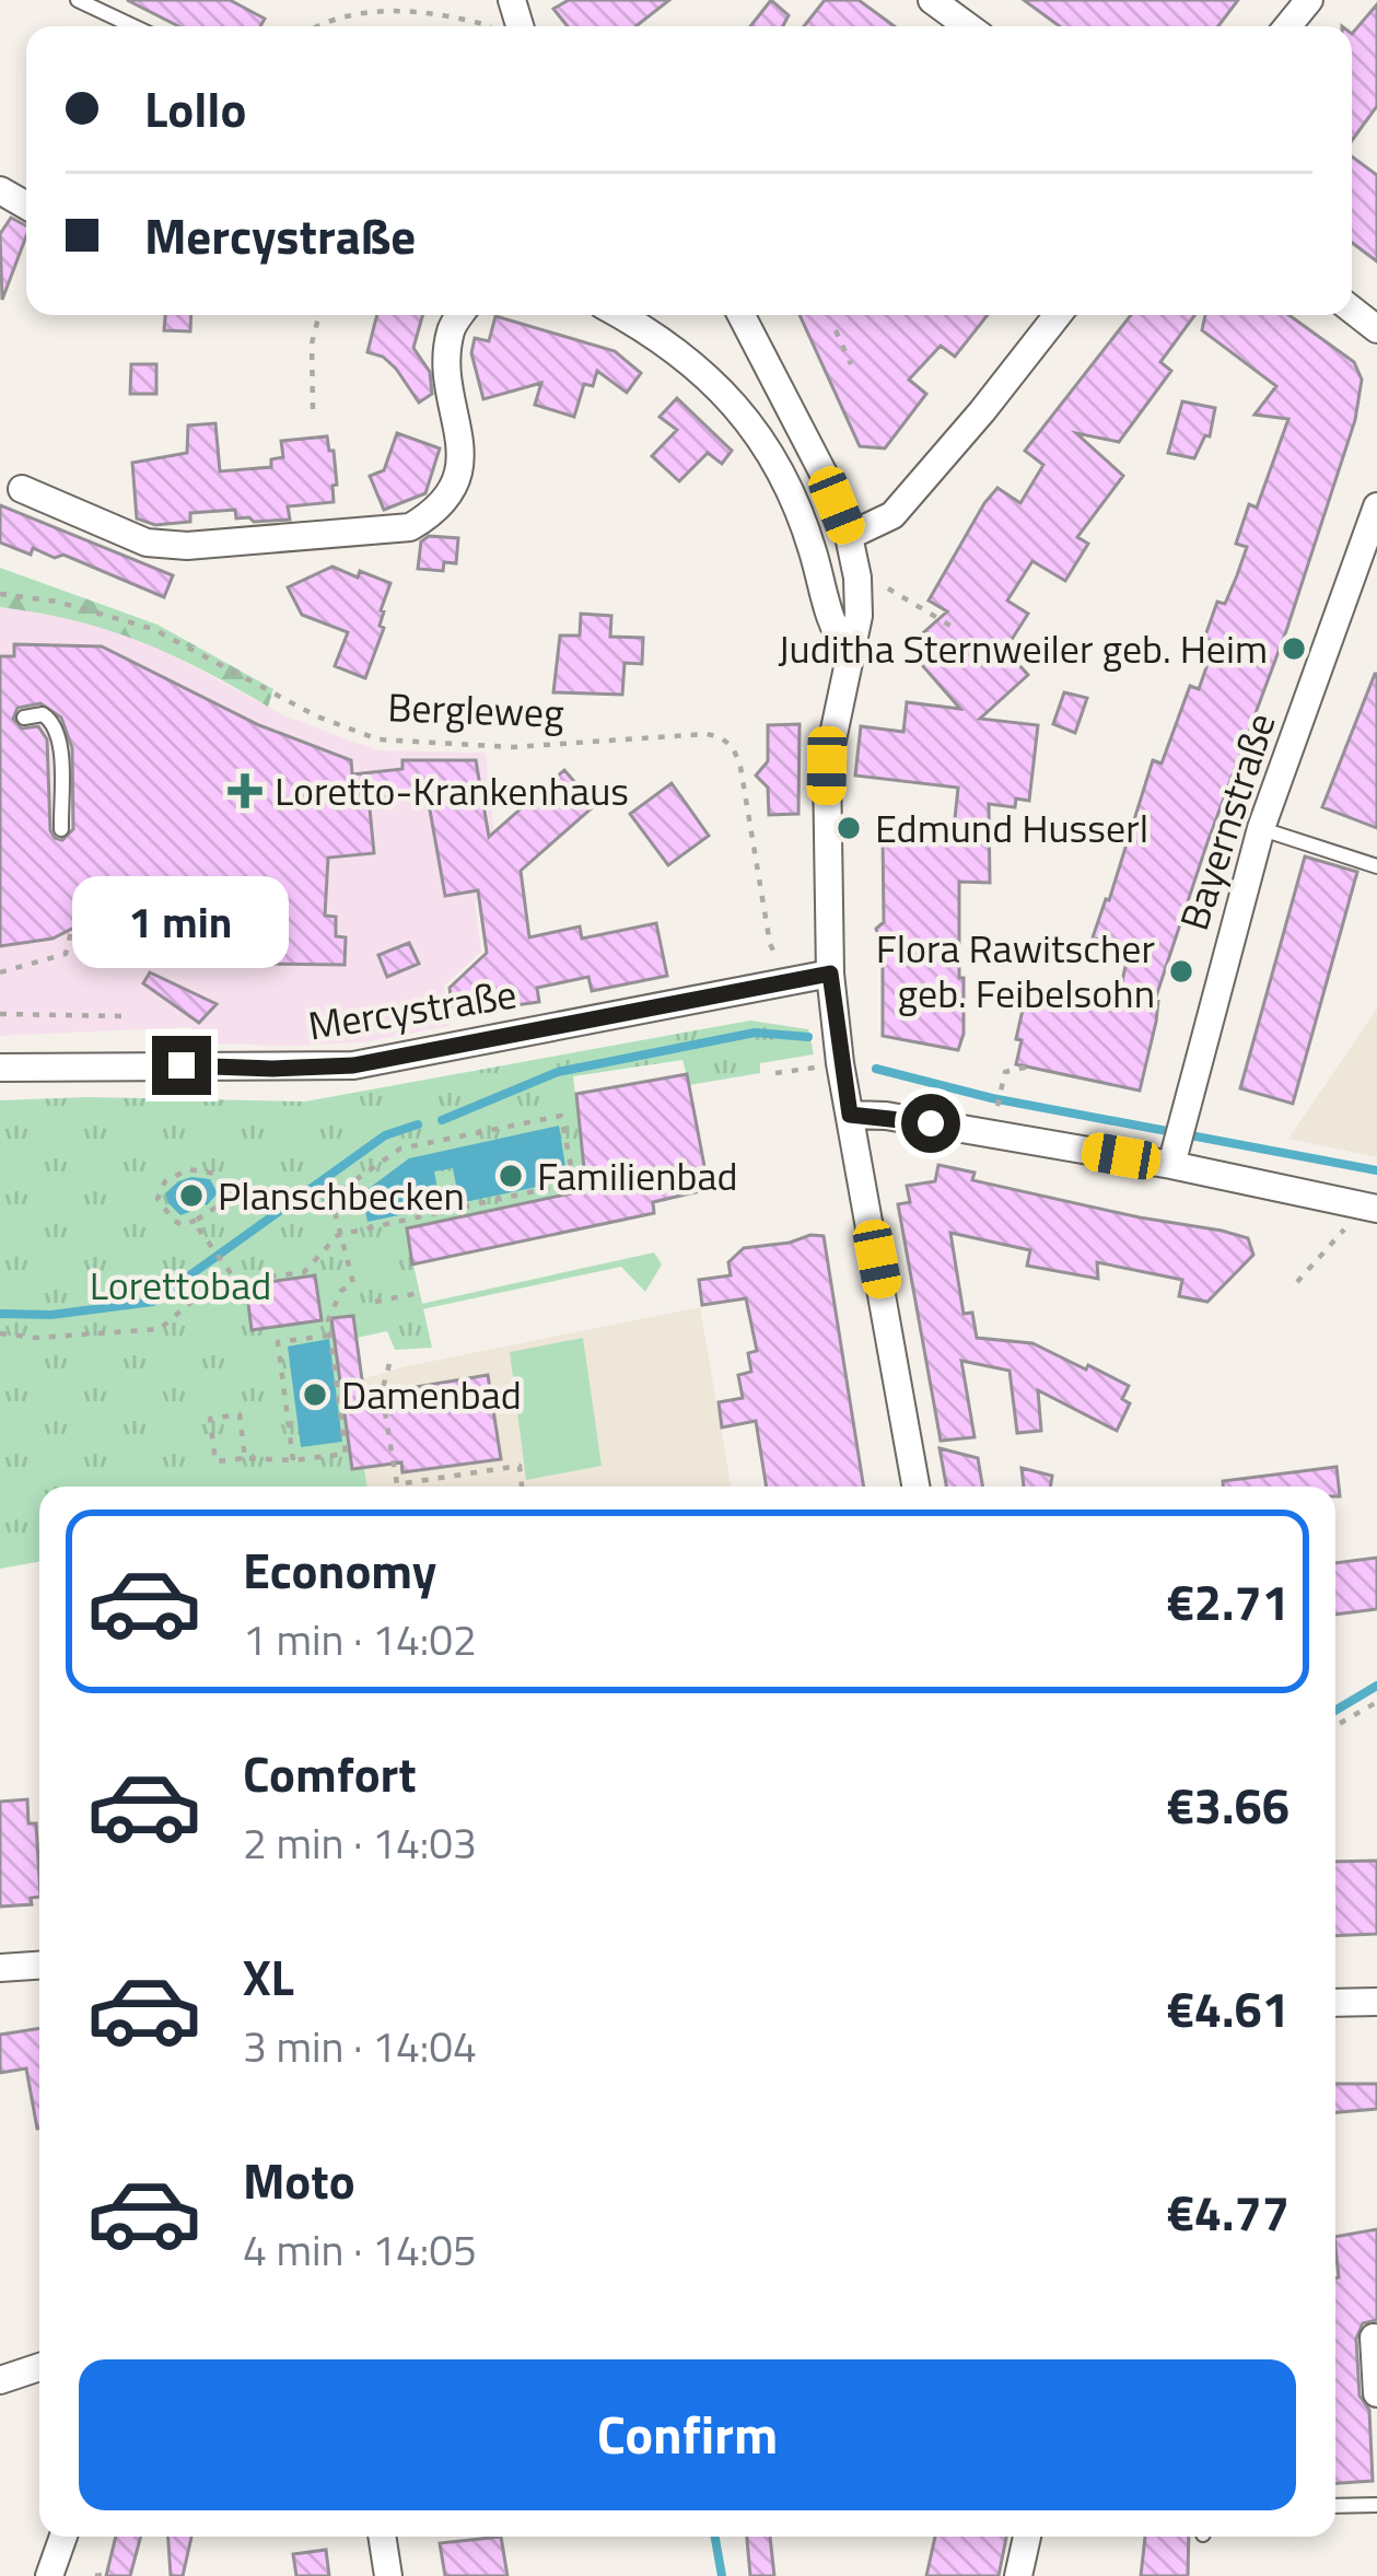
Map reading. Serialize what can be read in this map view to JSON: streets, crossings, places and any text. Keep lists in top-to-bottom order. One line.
{"streets":{"street":["Bayernstraße","Mercystraße"],"path":["Bergleweg"]},"crossings":[["Bergleweg","Mercystraße"]],"parks":["Lorettobad"],"places":{"other":["Juditha Sternweiler geb. Heim","Edmund Husserl","Flora Rawitscher geb. Feibelsohn","Familienbad","Planschbecken","Damenbad"],"health":["Loretto-Krankenhaus"]},"page":{"banner":["Lollo","Mercystraße"],"bubble":"1 min","list":[{"name":"Economy","note":"1 min · 14:02","value":"€2.71"},{"name":"Comfort","note":"2 min · 14:03","value":"€3.66"},{"name":"XL","note":"3 min · 14:04","value":"€4.61"},{"name":"Moto","note":"4 min · 14:05","value":"€4.77"}],"buttons":"Confirm"}}
